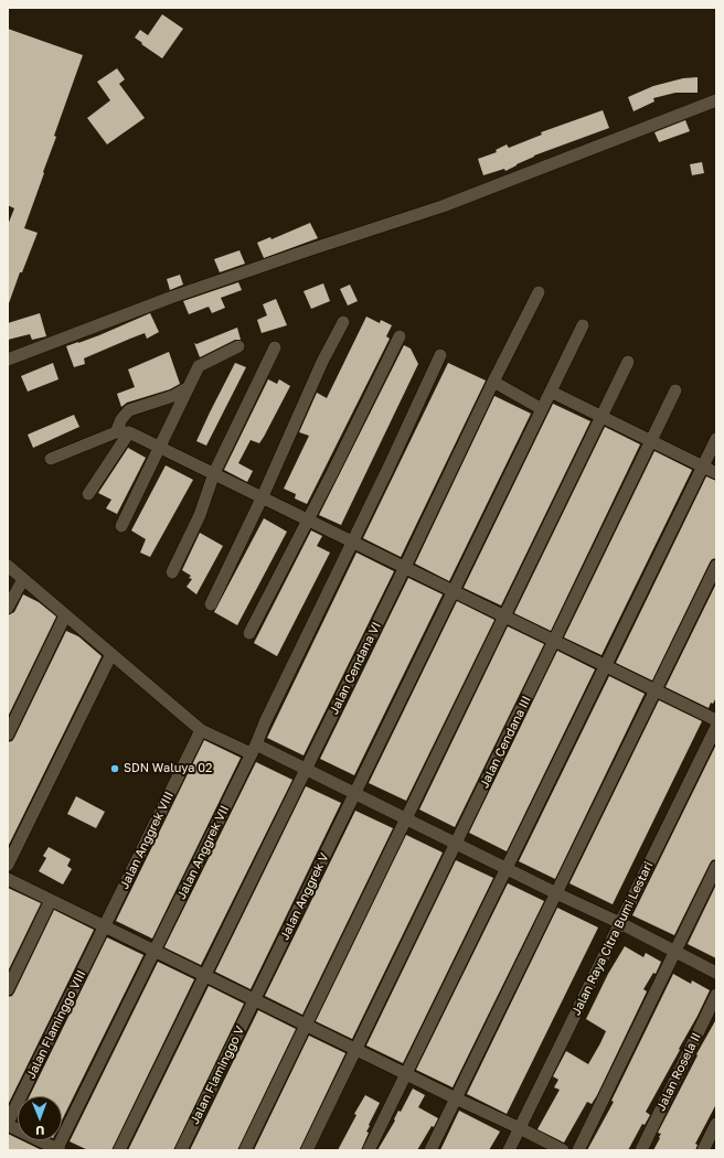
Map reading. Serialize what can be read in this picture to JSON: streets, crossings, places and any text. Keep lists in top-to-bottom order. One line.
{"streets":{"street":["Jalan Cendana VI","Jalan Cendana III","Jalan Anggrek VIII","Jalan Anggrek VII","Jalan Anggrek V","Jalan Raya Citra Bumi Lestari","Jalan Flaminggo VIII","Jalan Rosela II","Jalan Flaminggo V"]},"crossings":[["Jalan Anggrek VIII","Jalan Flaminggo VIII"],["Jalan Anggrek V","Jalan Flaminggo V"]],"places":["SDN Waluya 02"],"north":"bottom"}
